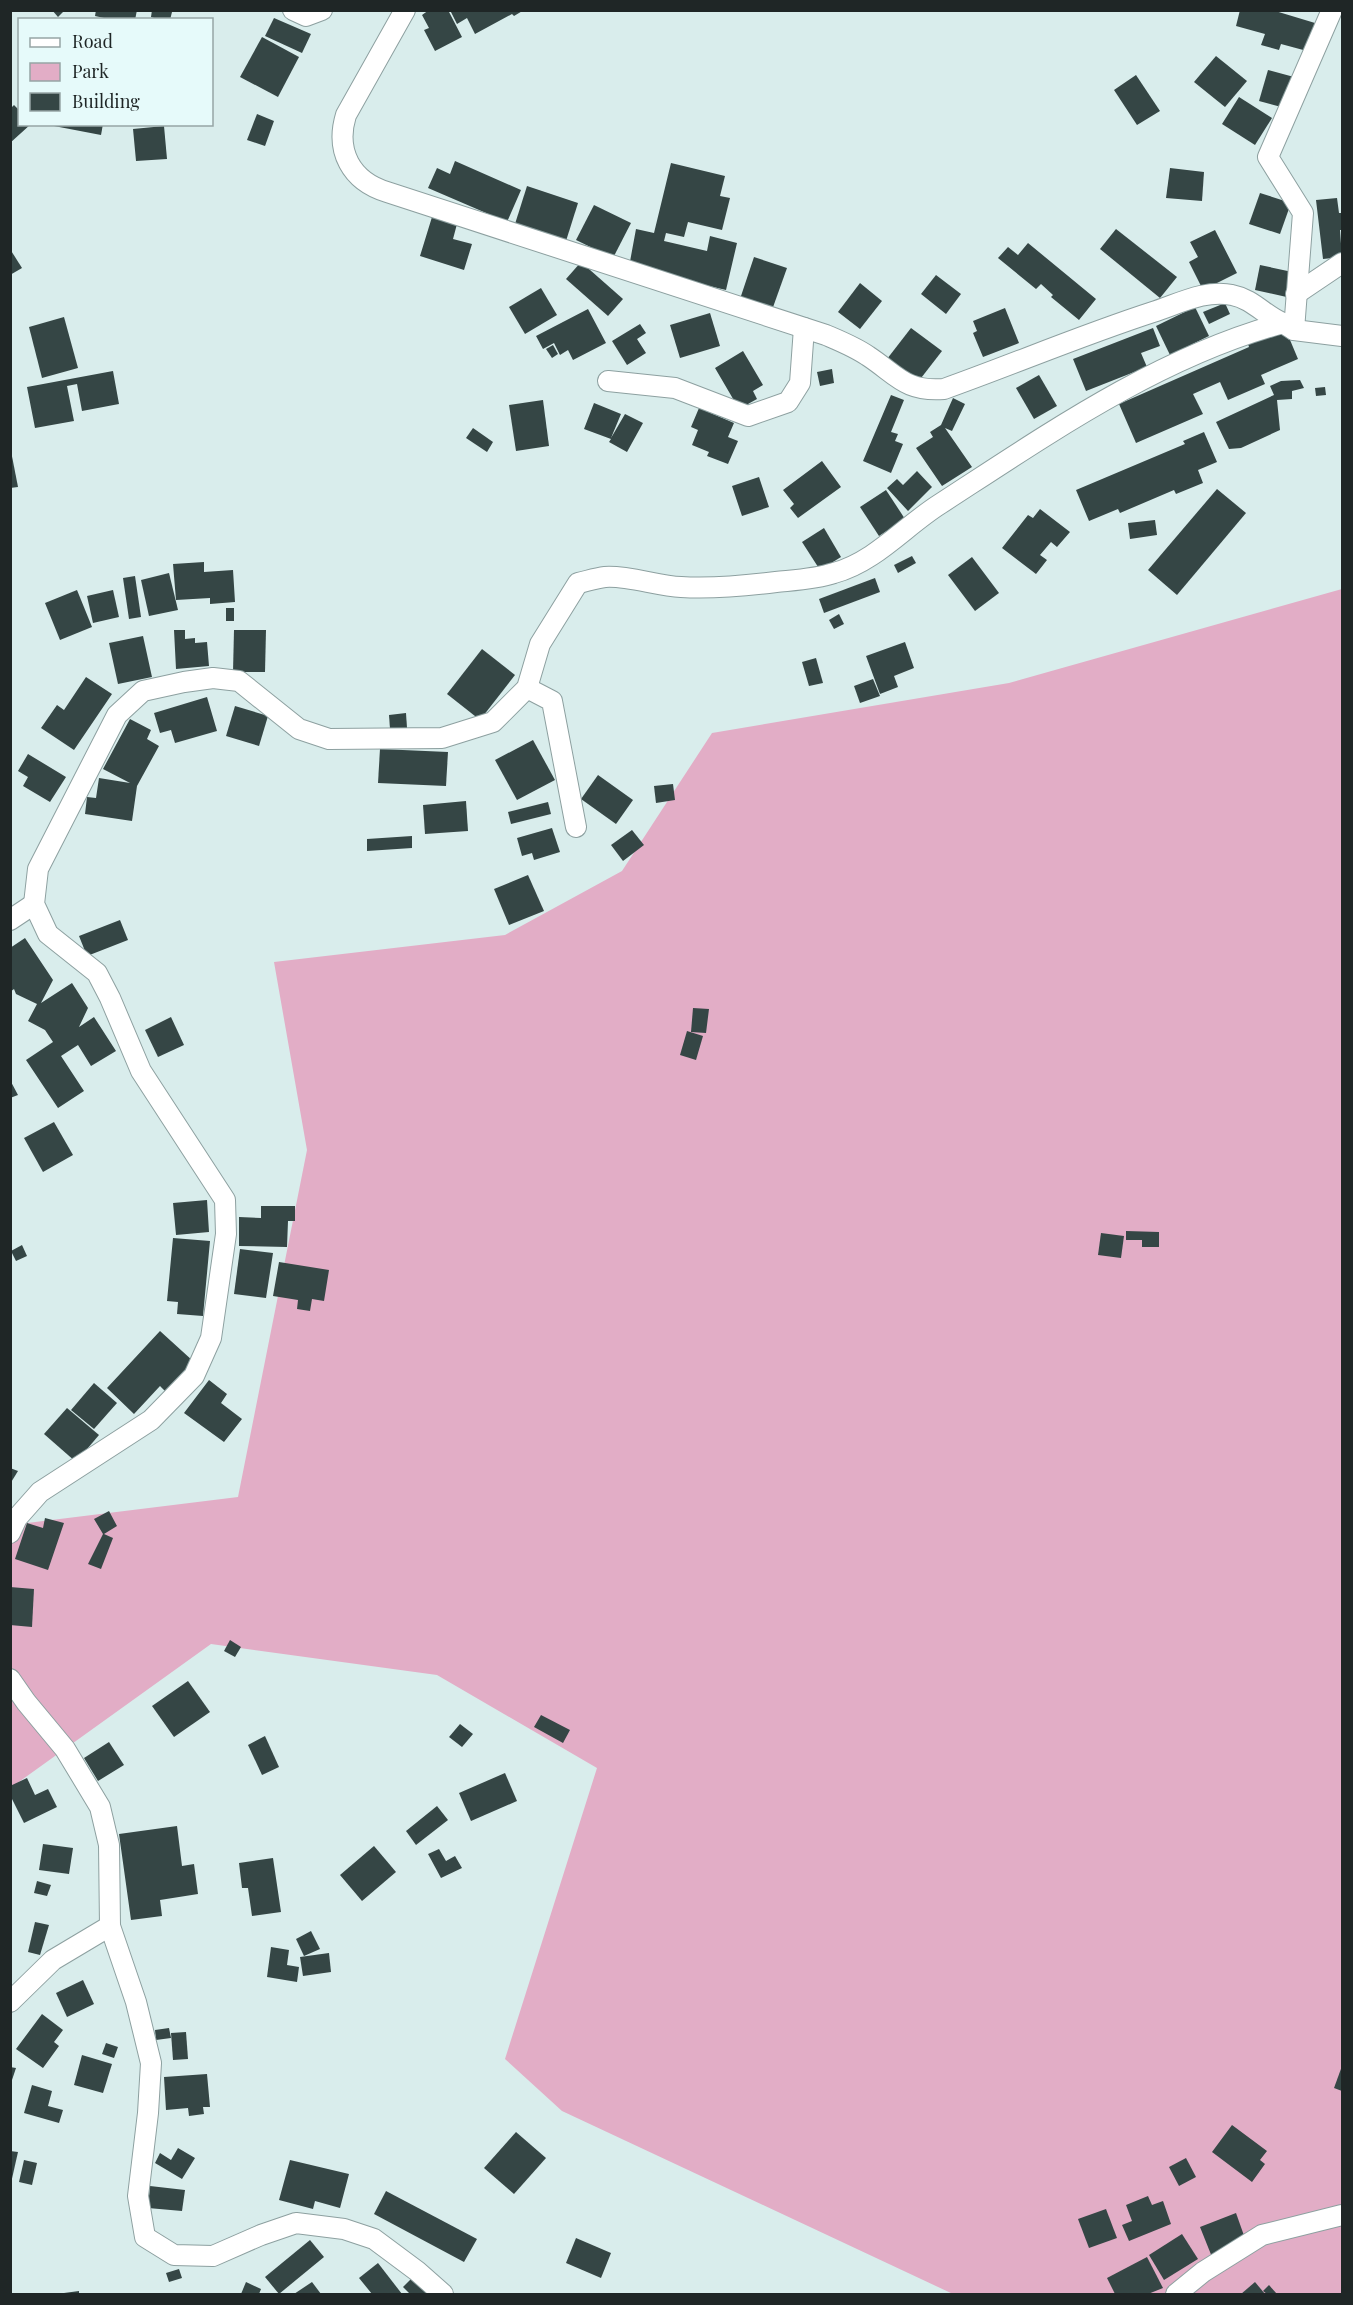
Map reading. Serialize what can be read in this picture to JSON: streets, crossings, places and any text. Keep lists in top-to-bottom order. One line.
{"legend":["Road","Park","Building"]}
